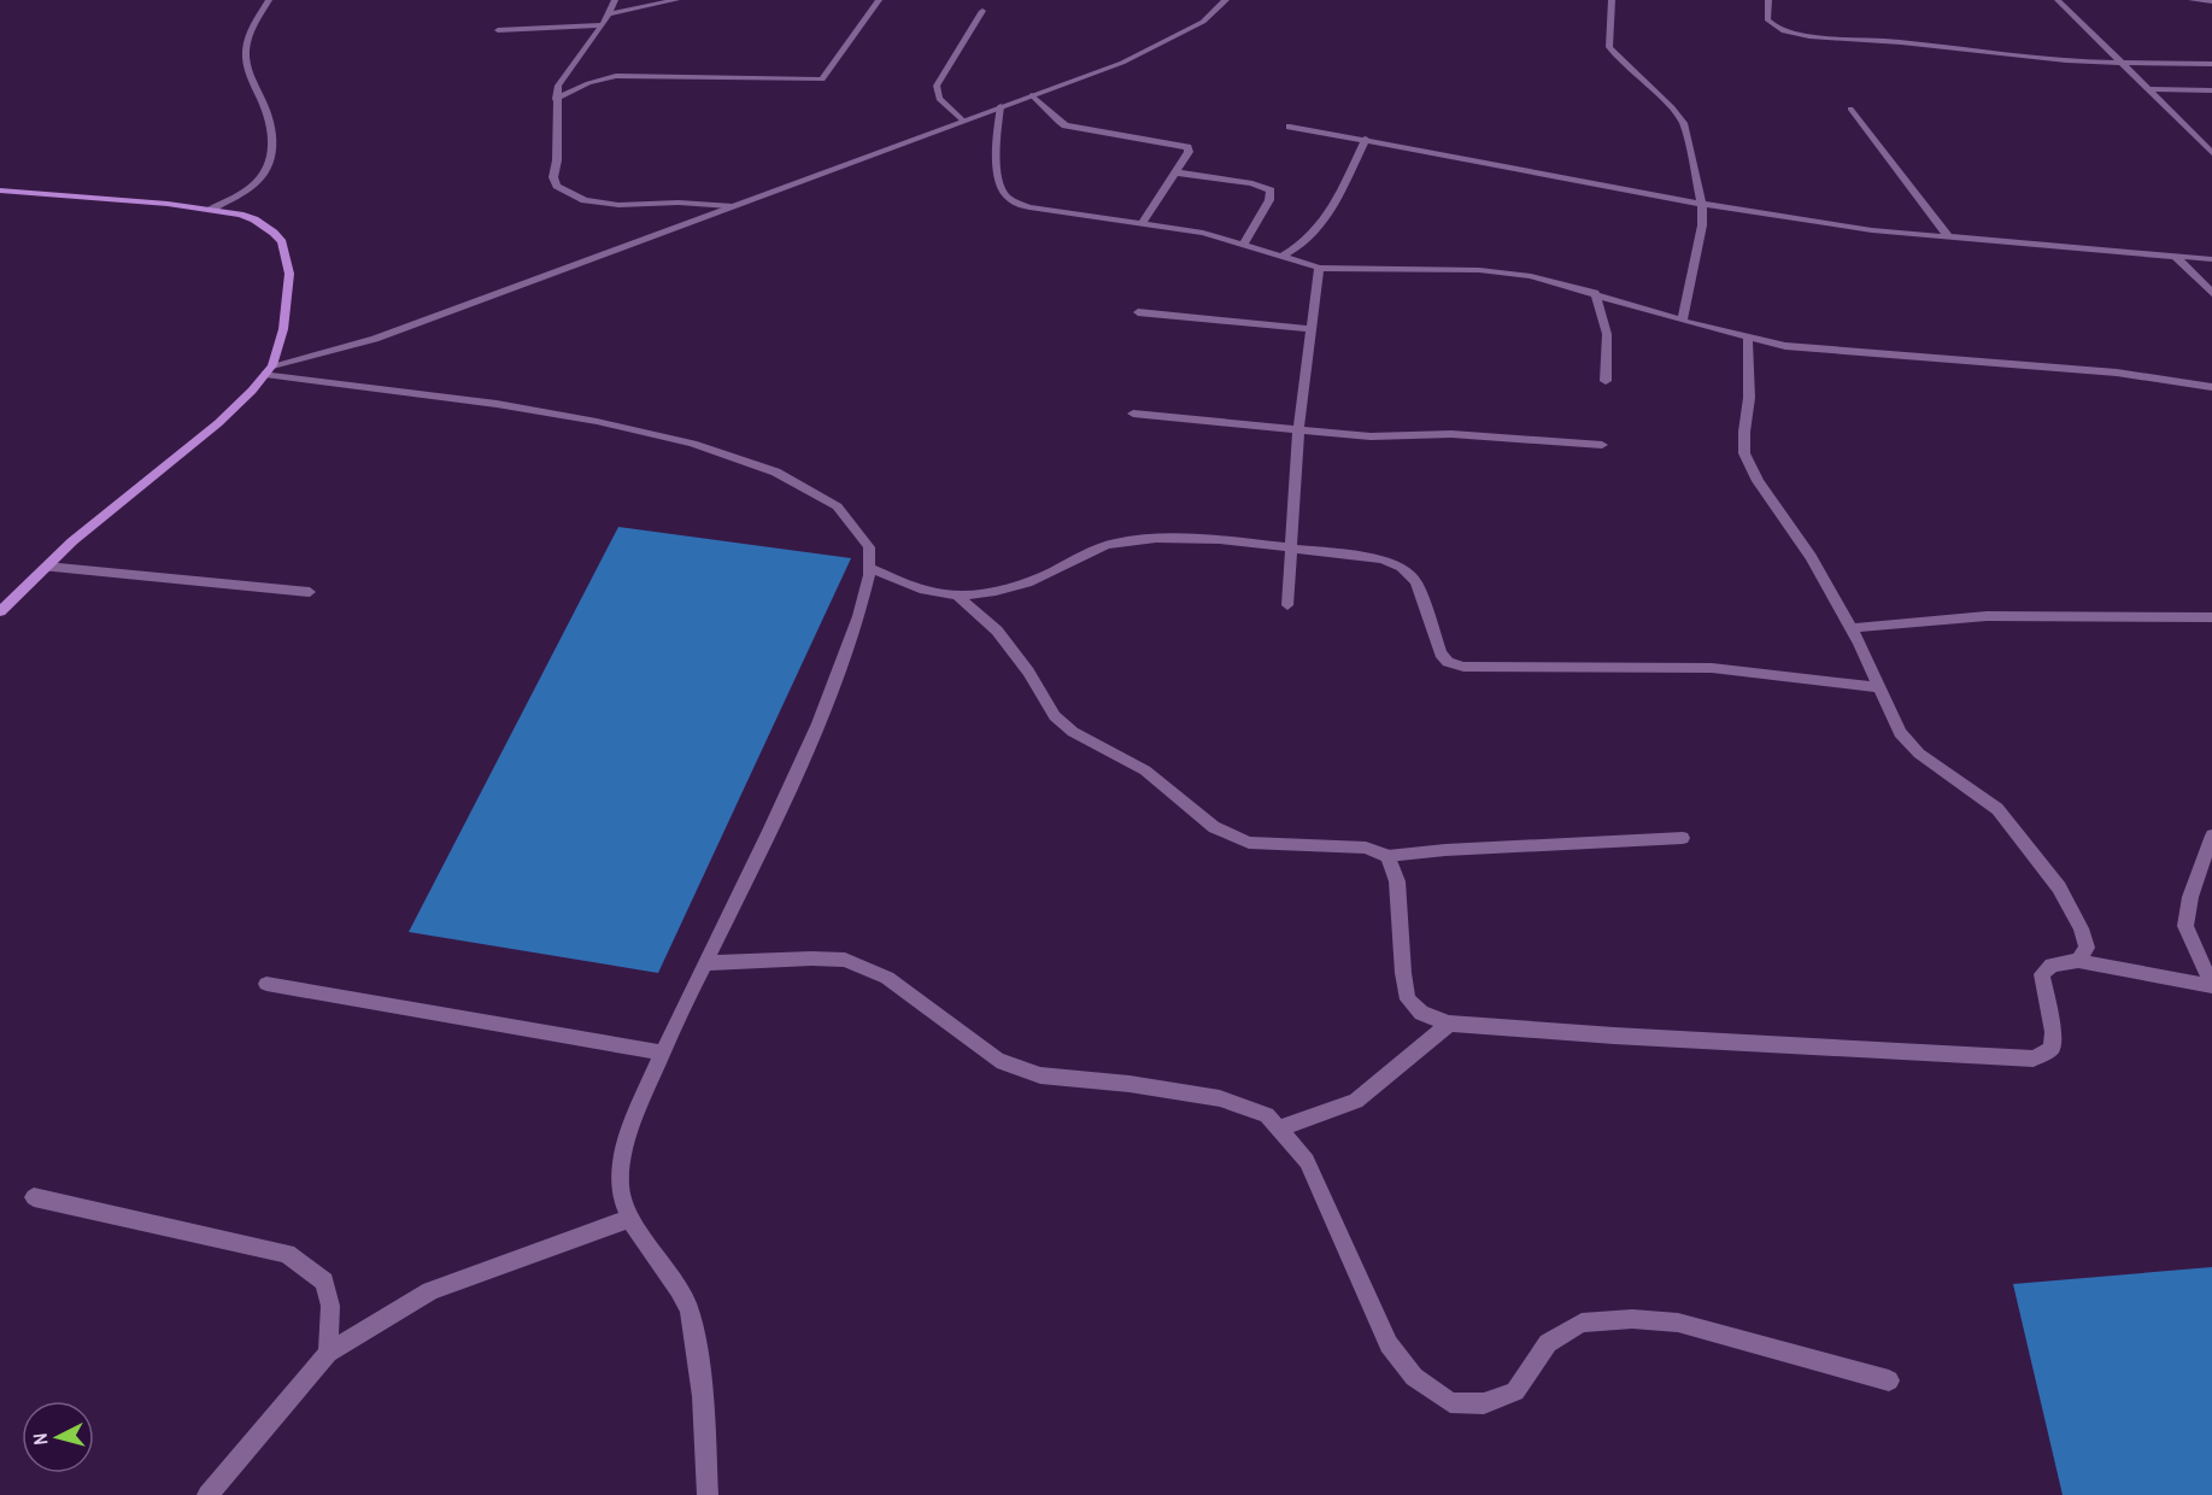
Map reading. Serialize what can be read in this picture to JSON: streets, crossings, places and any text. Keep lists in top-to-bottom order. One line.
{"north":"left"}
